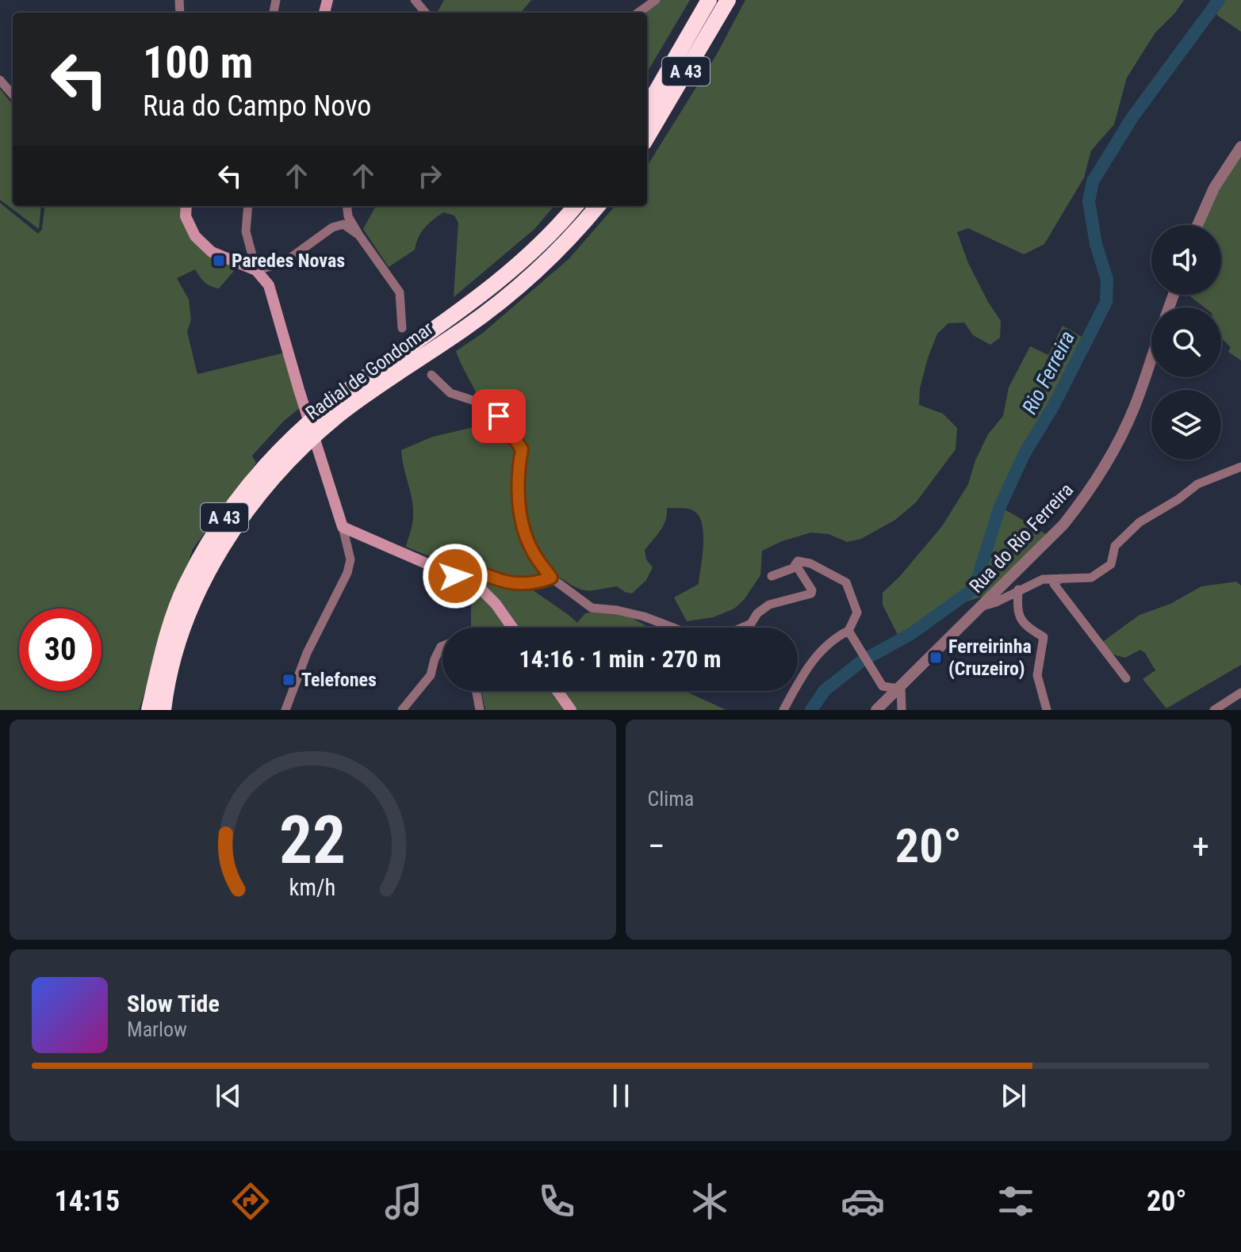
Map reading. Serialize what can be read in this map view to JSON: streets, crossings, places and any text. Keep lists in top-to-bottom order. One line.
{"streets":{"highway":["A 43","Radial de Gondomar"],"street":["Rua do Rio Ferreira"]},"water":["Rio Ferreira"],"places":{"transit":["Paredes Novas","Ferreirinha (Cruzeiro)","Telefones"]},"page":{"turn":["100 m","Rua do Campo Novo"],"limit":"30","trip":"14:16 · 1 min · 270 m","tile":"Clima","heat":["−","20°","+"],"song":["Slow Tide","Marlow"],"tabs":["14:15","20°"],"gauge":["22","km/h"]}}
